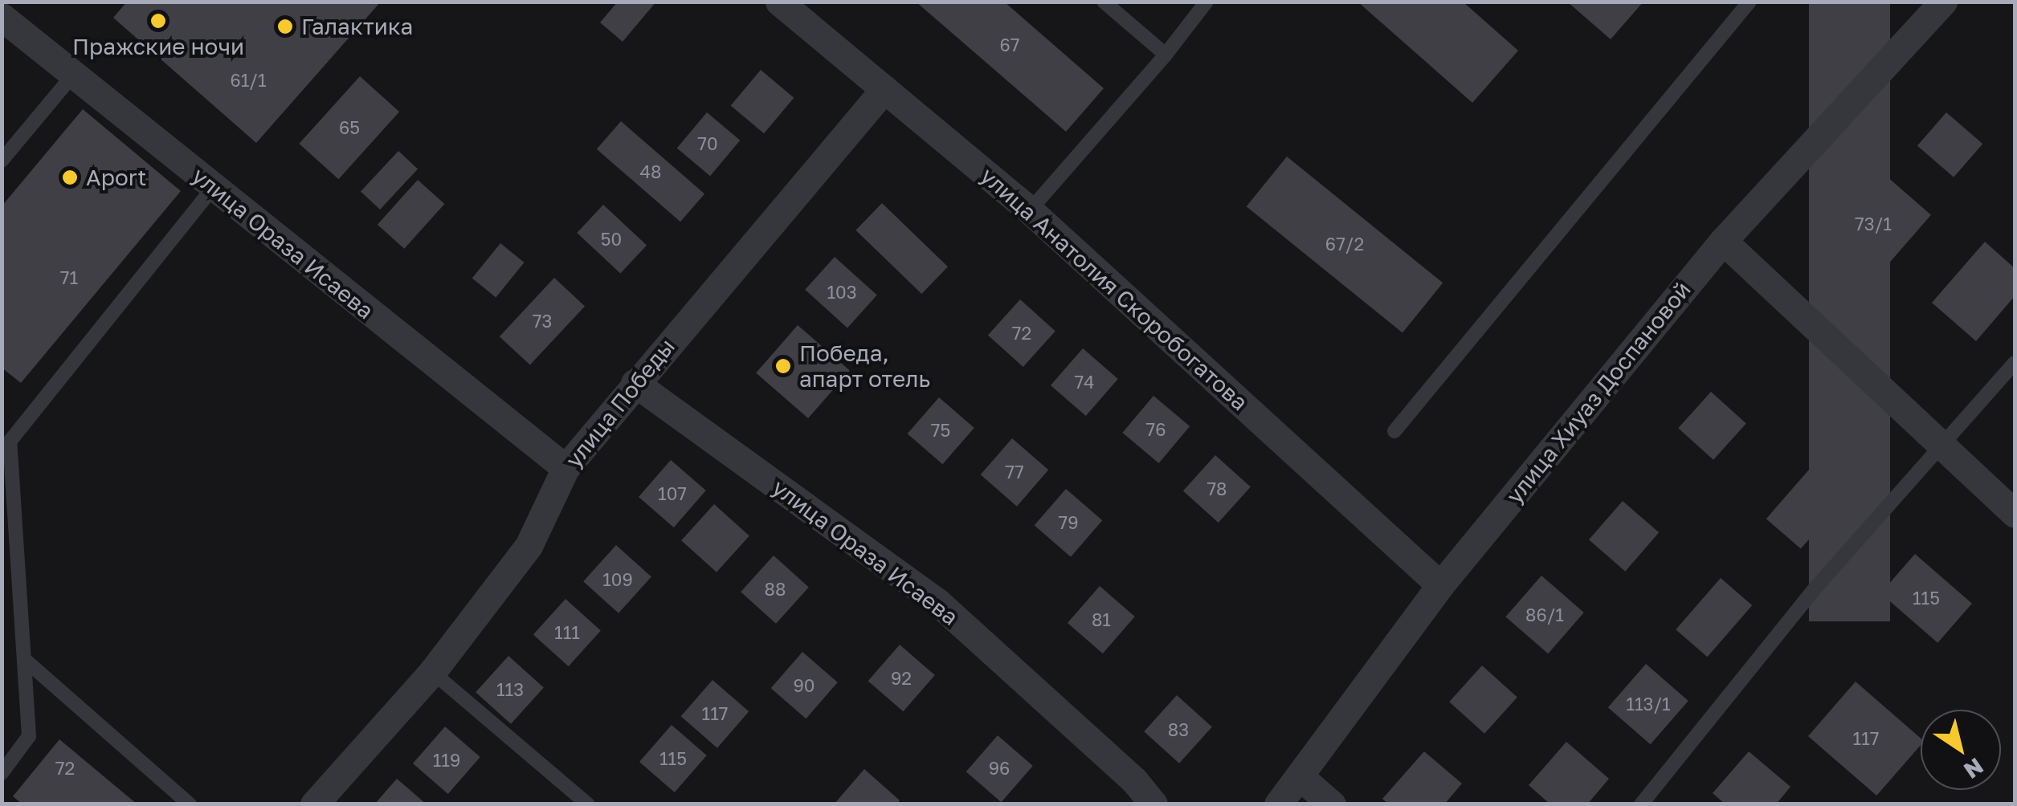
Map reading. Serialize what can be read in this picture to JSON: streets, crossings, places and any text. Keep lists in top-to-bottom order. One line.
{"streets":{"street":["улица Ораза Исаева","улица Анатолия Скоробогатова","улица Хиуаз Доспановой","улица Победы"]},"crossings":[["улица Ораза Исаева","улица Победы"],["улица Анатолия Скоробогатова","улица Хиуаз Доспановой"],["улица Анатолия Скоробогатова","улица Победы"]],"places":["Пражские ночи","Галактика","Aport","Победа, апарт отель"],"house_numbers":["67","61/1","65","70","48","73/1","50","67/2","71","103","73","72","74","76","75","77","78","107","79","109","88","115","86/1","81","111","92","90","113","113/1","117","83","117","115","119","72","96"],"north":"bottom right"}
